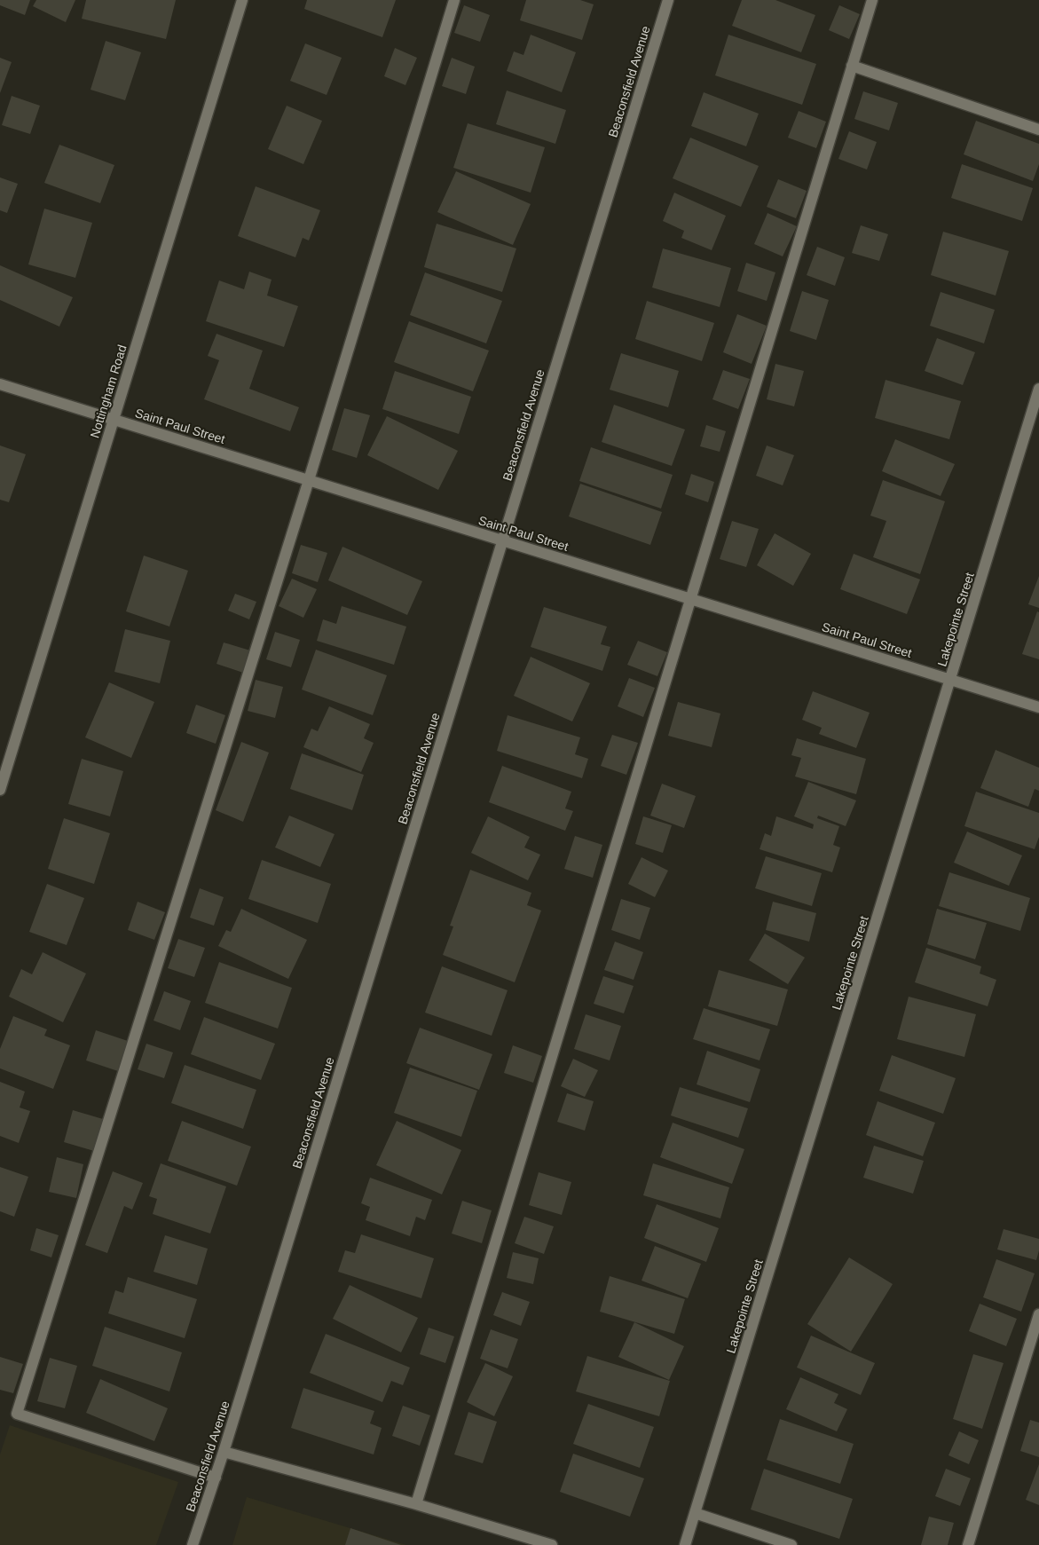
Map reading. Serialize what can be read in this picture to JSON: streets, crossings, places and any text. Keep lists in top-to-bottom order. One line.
{"streets":{"street":["Beaconsfield Avenue","Nottingham Road","Saint Paul Street","Lakepointe Street"]},"crossings":[["Beaconsfield Avenue","Saint Paul Street"],["Nottingham Road","Saint Paul Street"],["Saint Paul Street","Lakepointe Street"]]}
